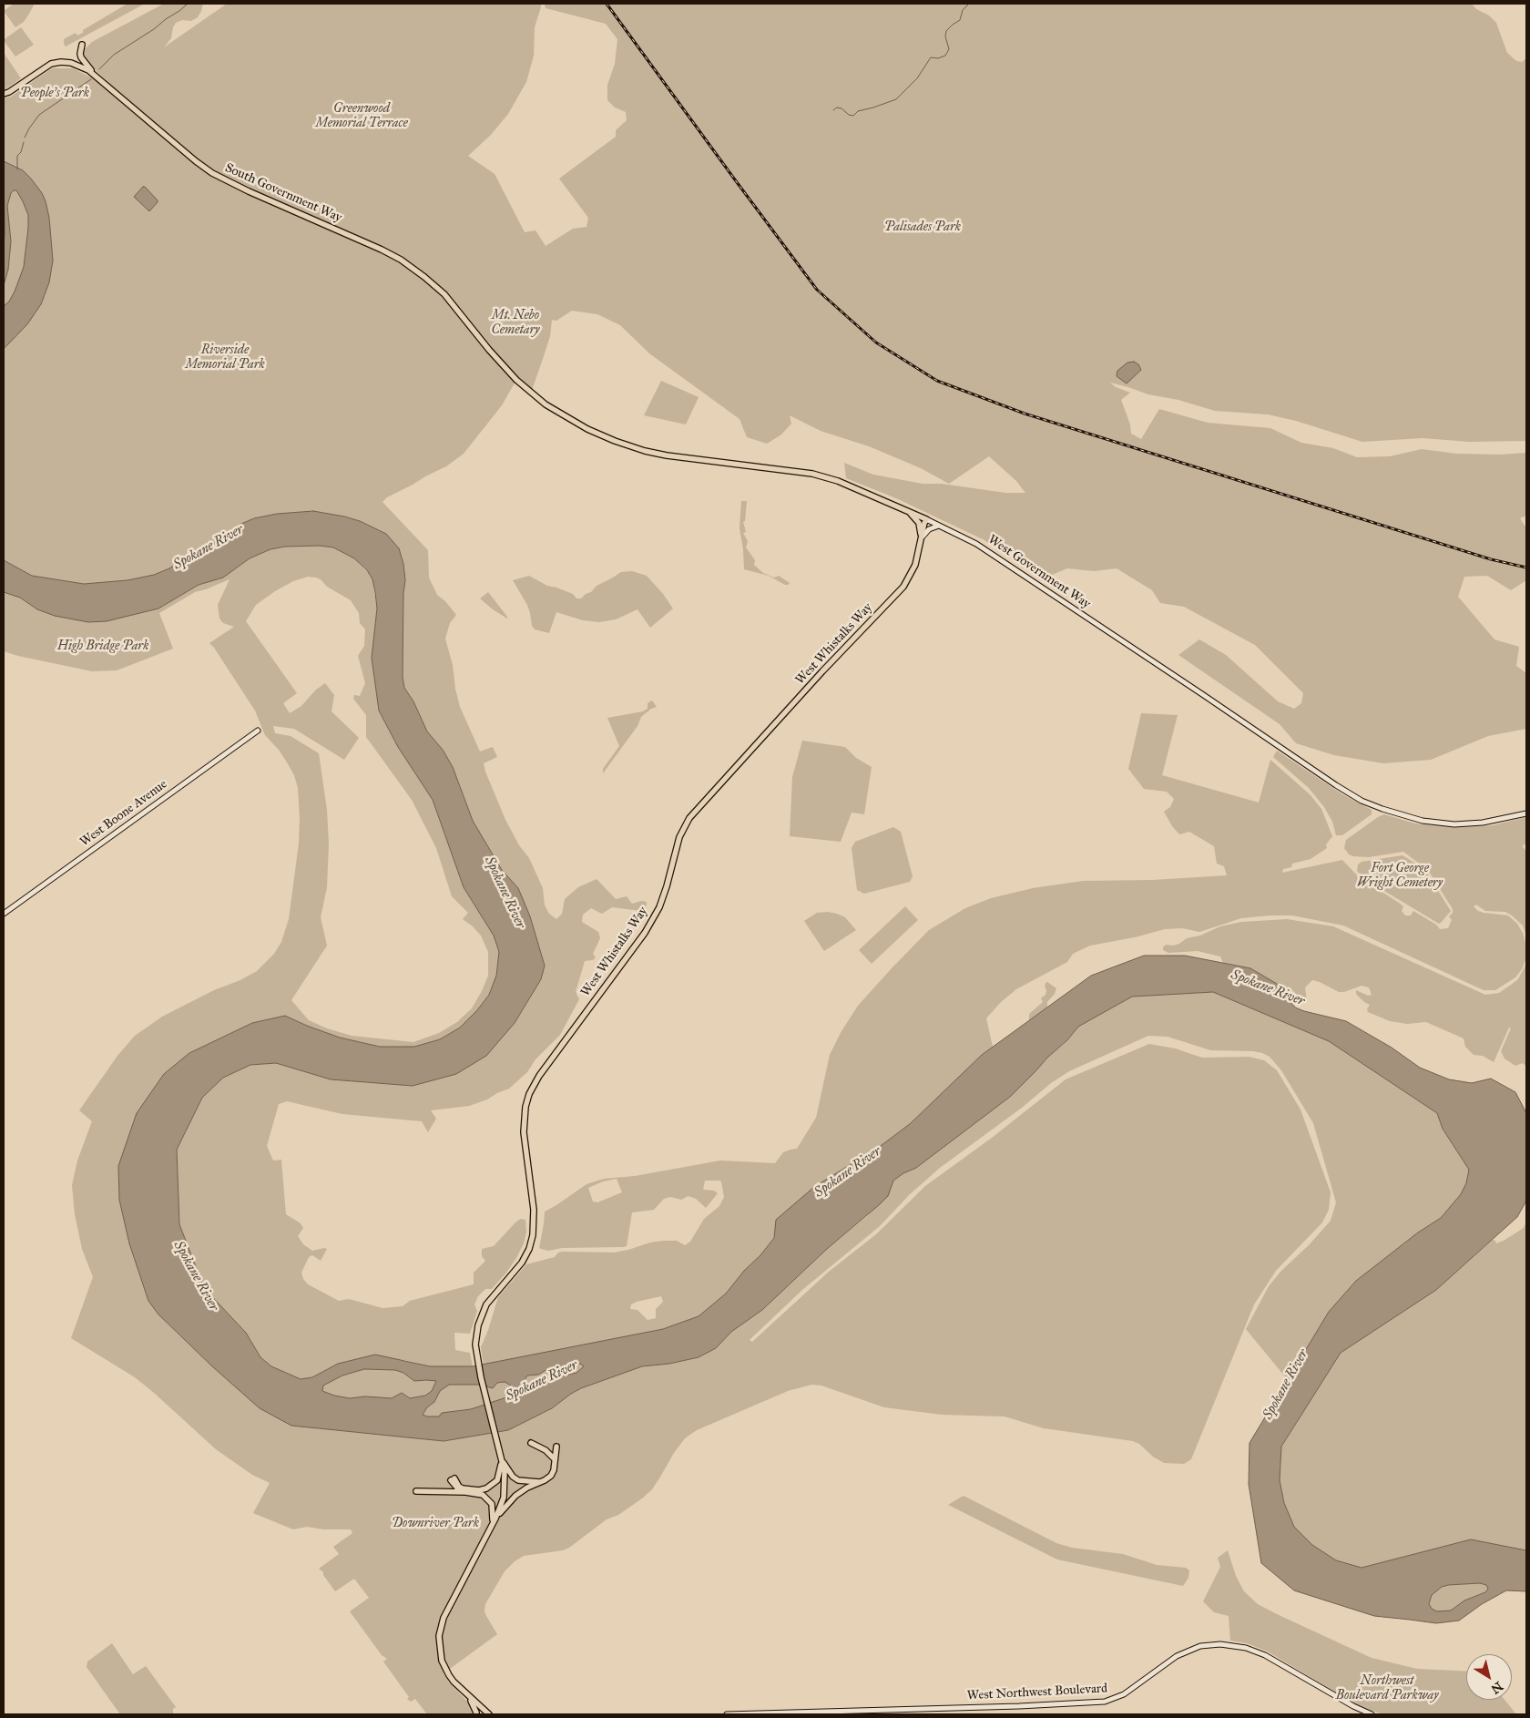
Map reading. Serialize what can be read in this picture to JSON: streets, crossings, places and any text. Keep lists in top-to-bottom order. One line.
{"streets":{"main road":["South Government Way","West Government Way","West Whistalks Way","West Boone Avenue","West Northwest Boulevard"]},"crossings":[["South Government Way","West Government Way"],["West Government Way","West Whistalks Way"]],"water":["Spokane River"],"parks":["People's Park","Greenwood Memorial Terrace","Palisades Park","Mt. Nebo Cemetary","Riverside Memorial Park","High Bridge Park","Fort George Wright Cemetery","Downriver Park","Northwest Boulevard Parkway"],"north":"bottom right"}
